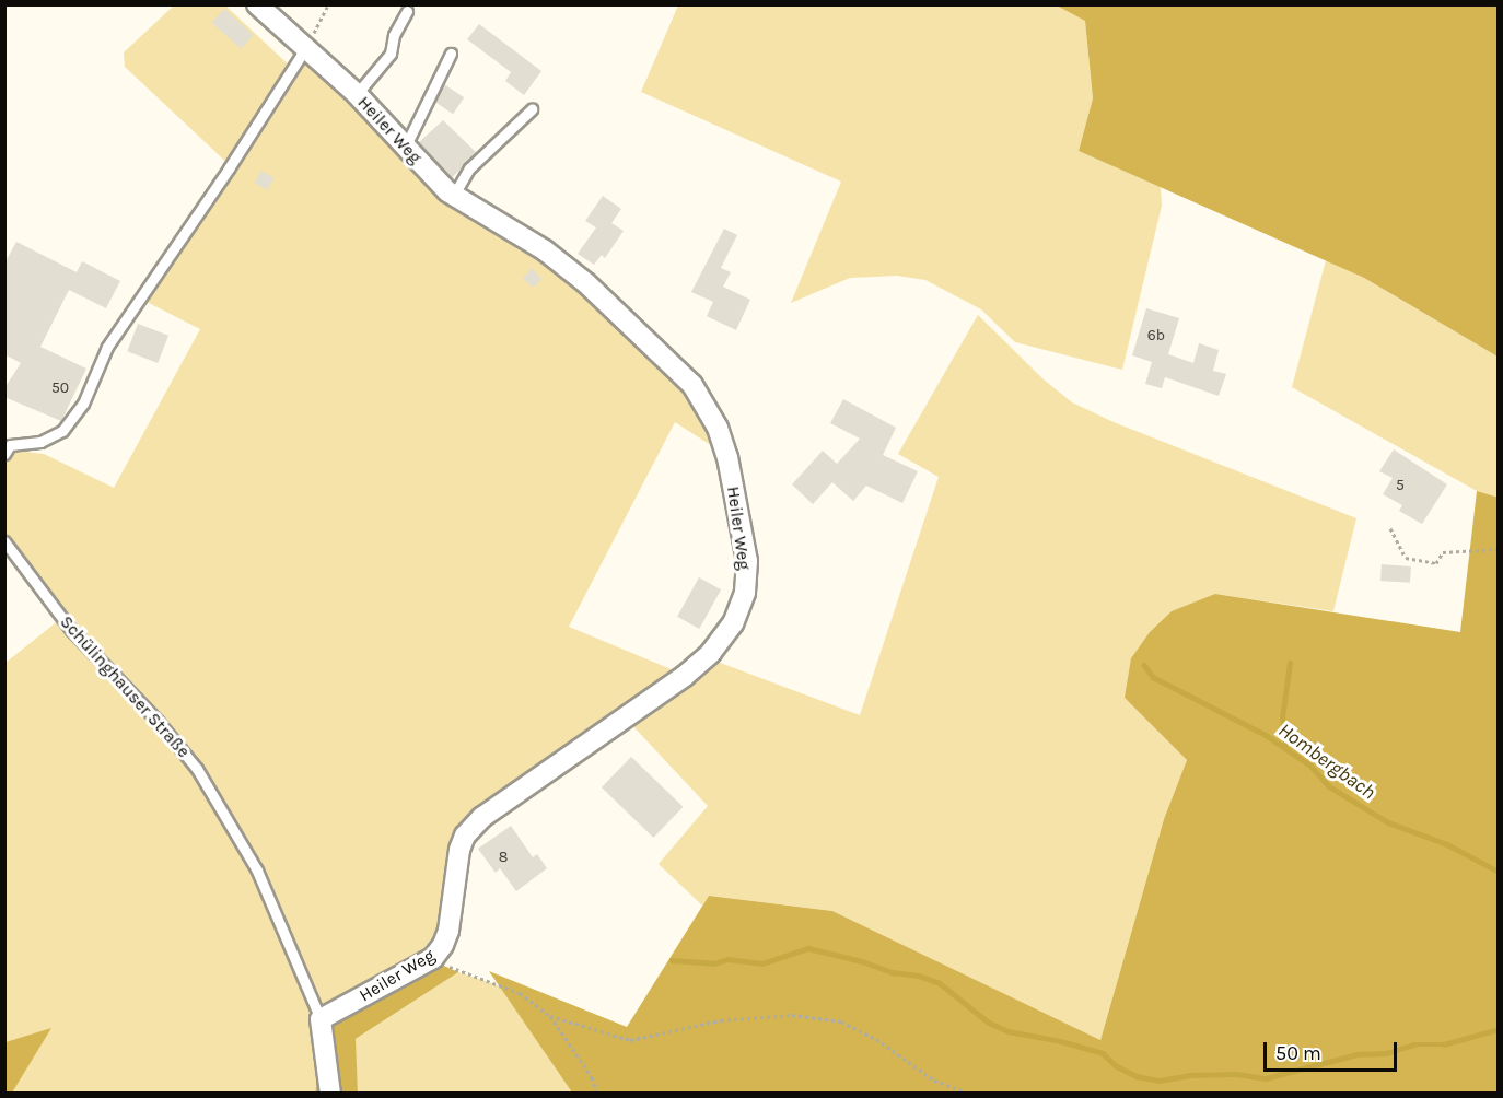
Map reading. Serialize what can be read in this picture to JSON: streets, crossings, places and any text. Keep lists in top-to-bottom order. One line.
{"streets":{"street":["Heiler Weg","Schülinghauser Straße"]},"crossings":[["Heiler Weg","Schülinghauser Straße"]],"water":["Hombergbach"],"house_numbers":["6b","50","5","8"],"scale_bar":"50 m"}
